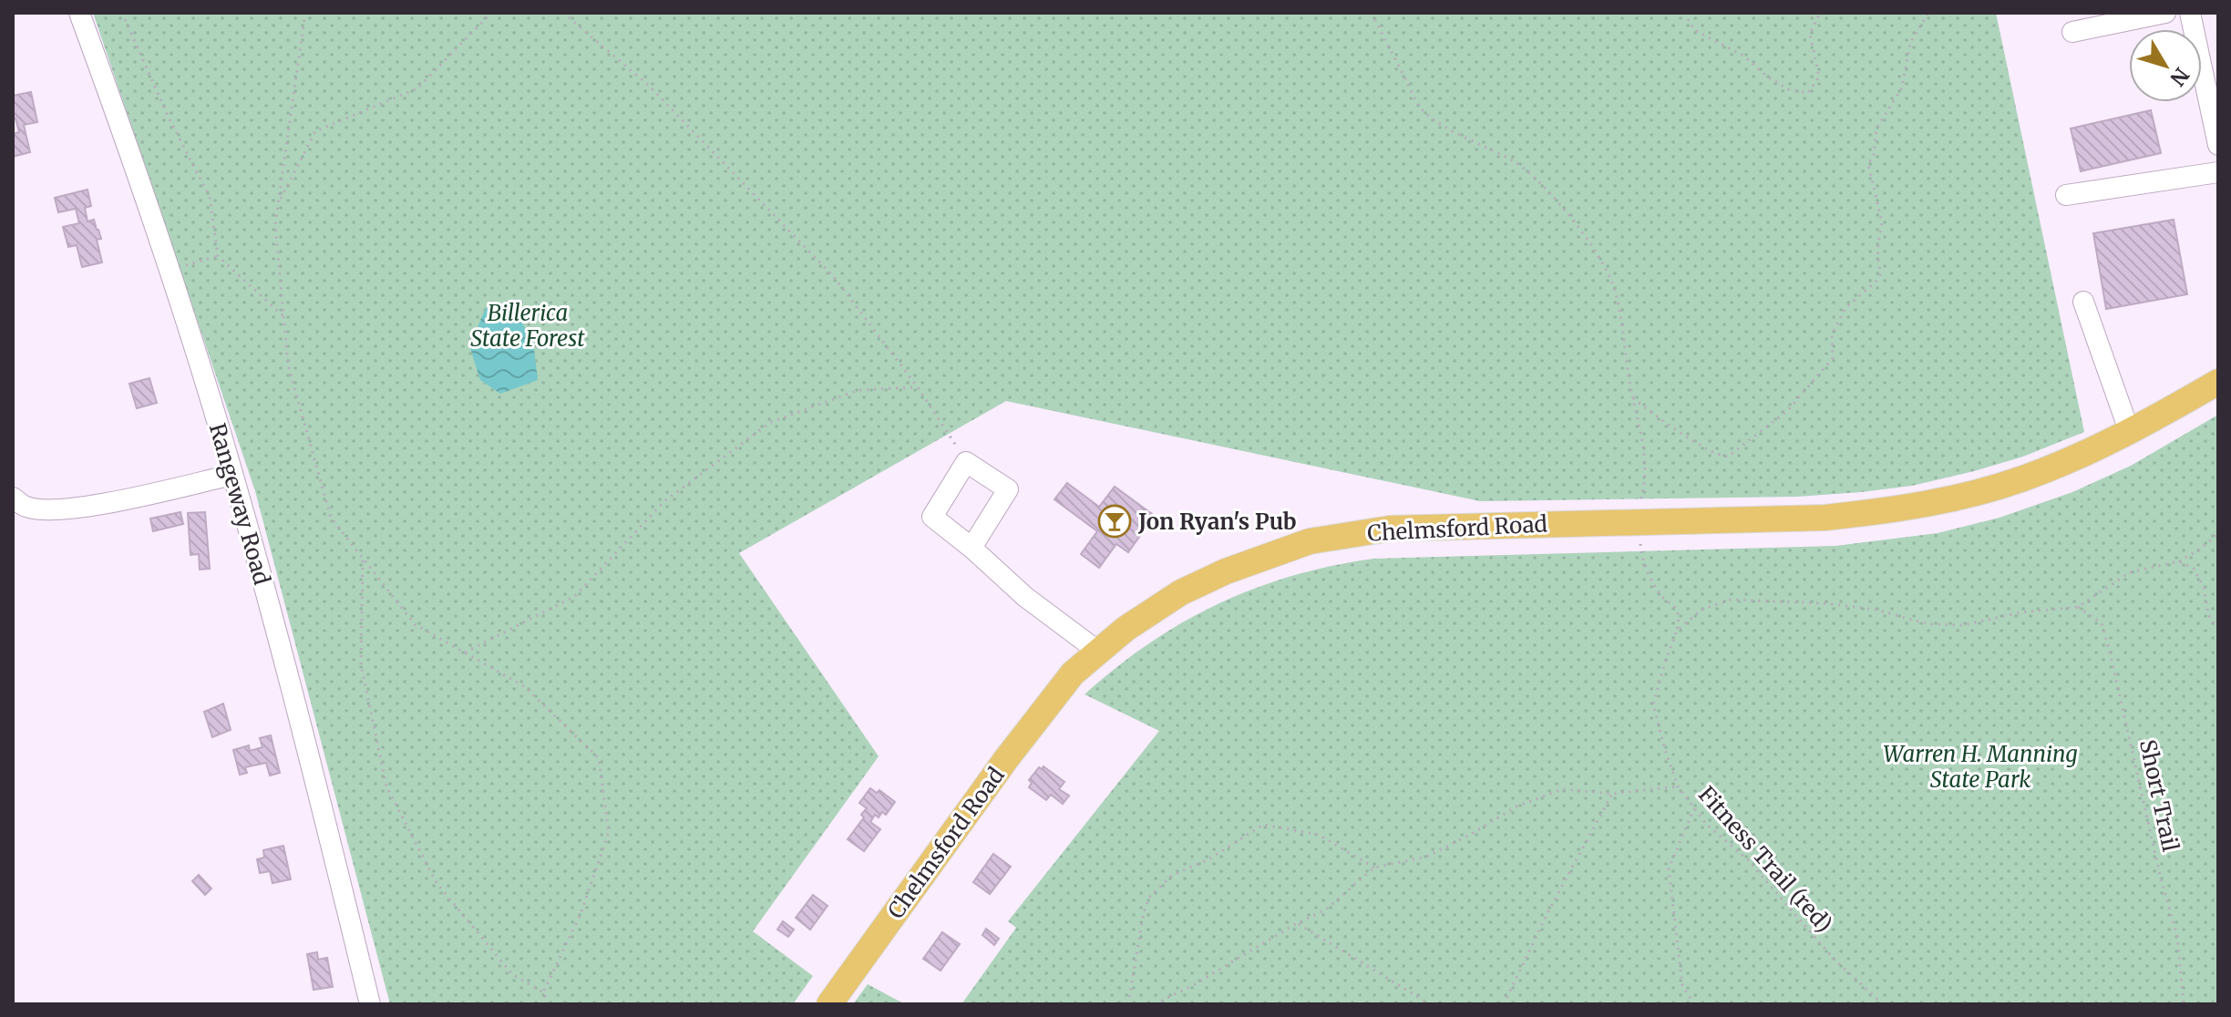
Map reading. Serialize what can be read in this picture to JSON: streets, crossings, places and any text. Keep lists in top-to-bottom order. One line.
{"streets":{"main road":["Chelmsford Road"],"street":["Rangeway Road"],"path":["Short Trail","Fitness Trail (red)"]},"parks":["Billerica State Forest","Warren H. Manning State Park"],"places":{"bar":["Jon Ryan's Pub"]},"north":"bottom right"}
